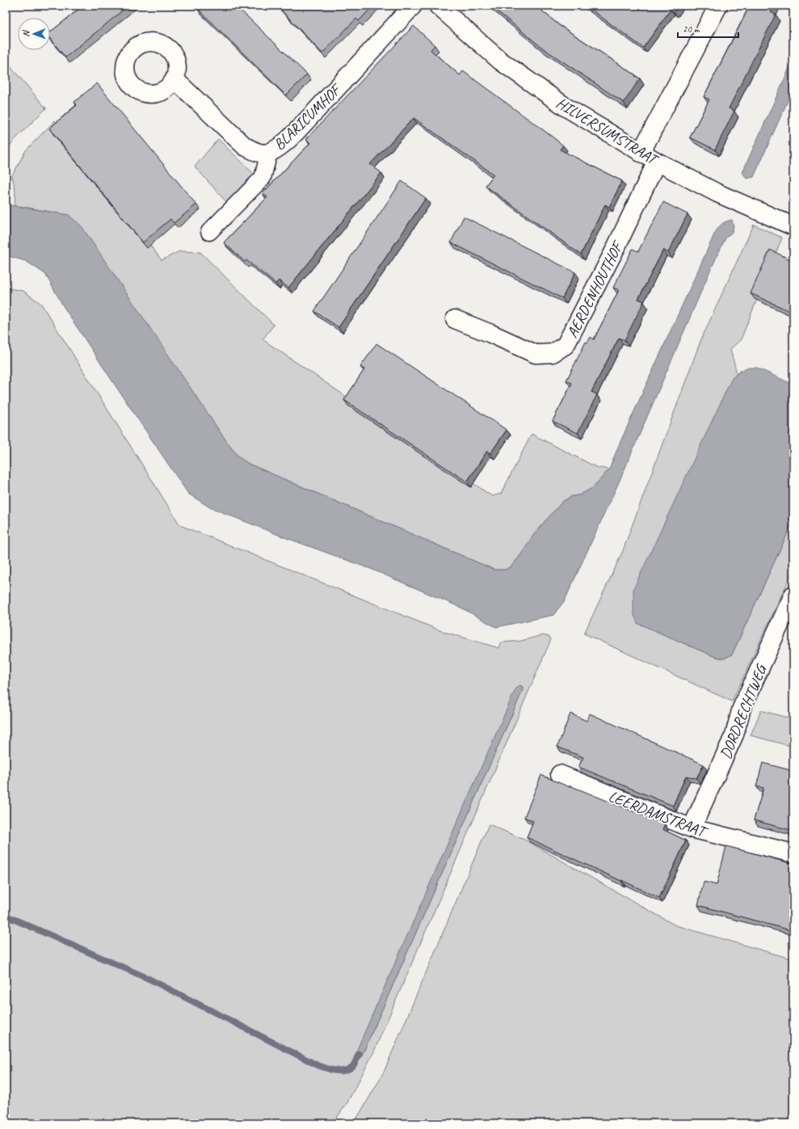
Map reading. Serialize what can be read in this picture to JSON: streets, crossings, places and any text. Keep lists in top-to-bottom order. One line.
{"streets":{"street":["BLARICUMHOF","HILVERSUMSTRAAT","AERDENHOUTHOF","DORDRECHTWEG","LEERDAMSTRAAT"]},"crossings":[["HILVERSUMSTRAAT","AERDENHOUTHOF"],["DORDRECHTWEG","LEERDAMSTRAAT"]],"scale_bar":"20 m","north":"left"}
